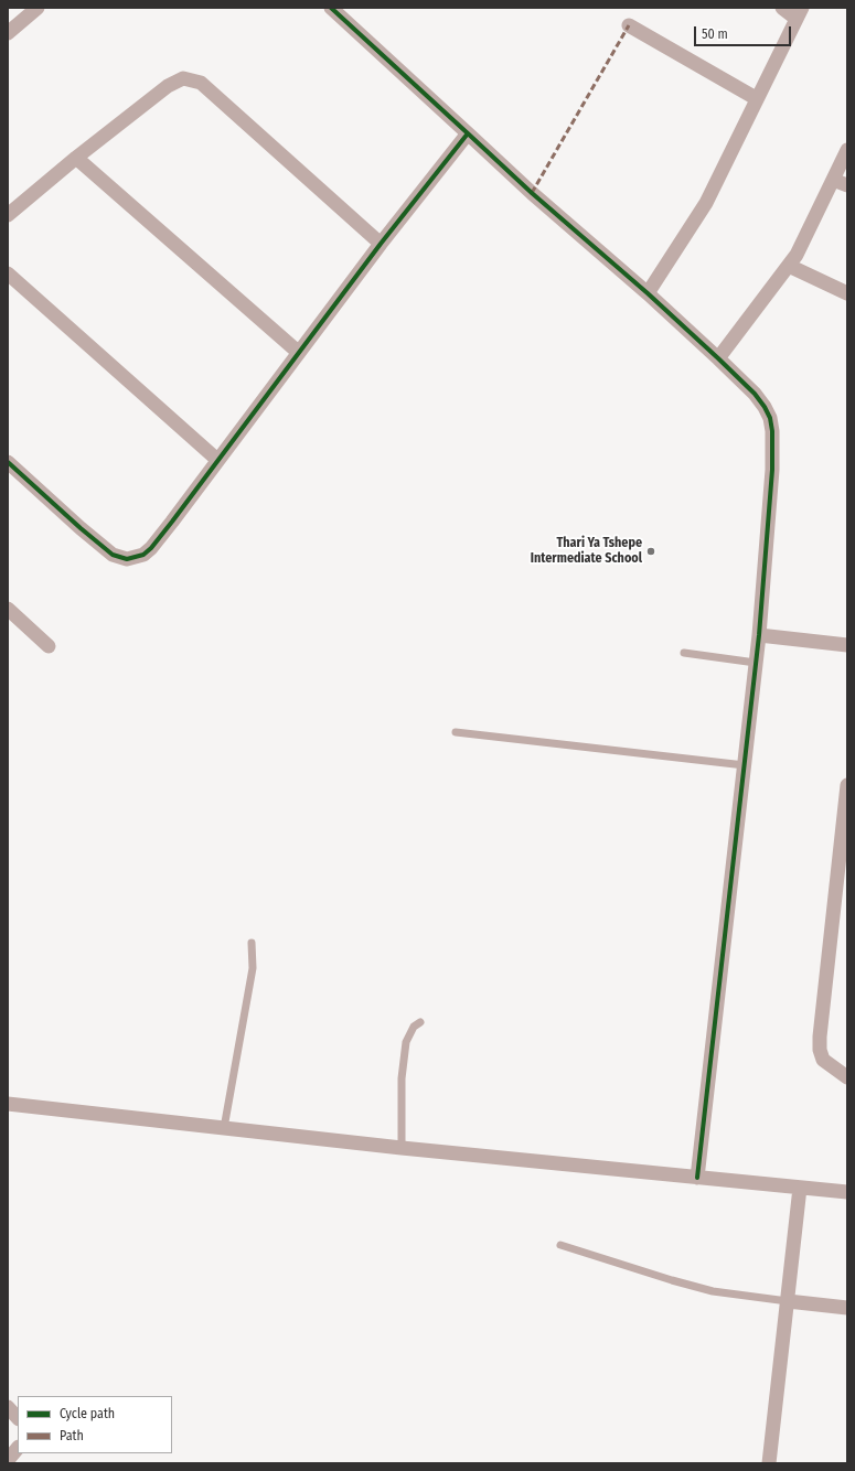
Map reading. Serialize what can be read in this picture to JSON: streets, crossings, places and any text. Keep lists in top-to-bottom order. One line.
{"places":["Thari Ya Tshepe Intermediate School"],"legend":["Cycle path","Path"],"scale_bar":"50 m"}
